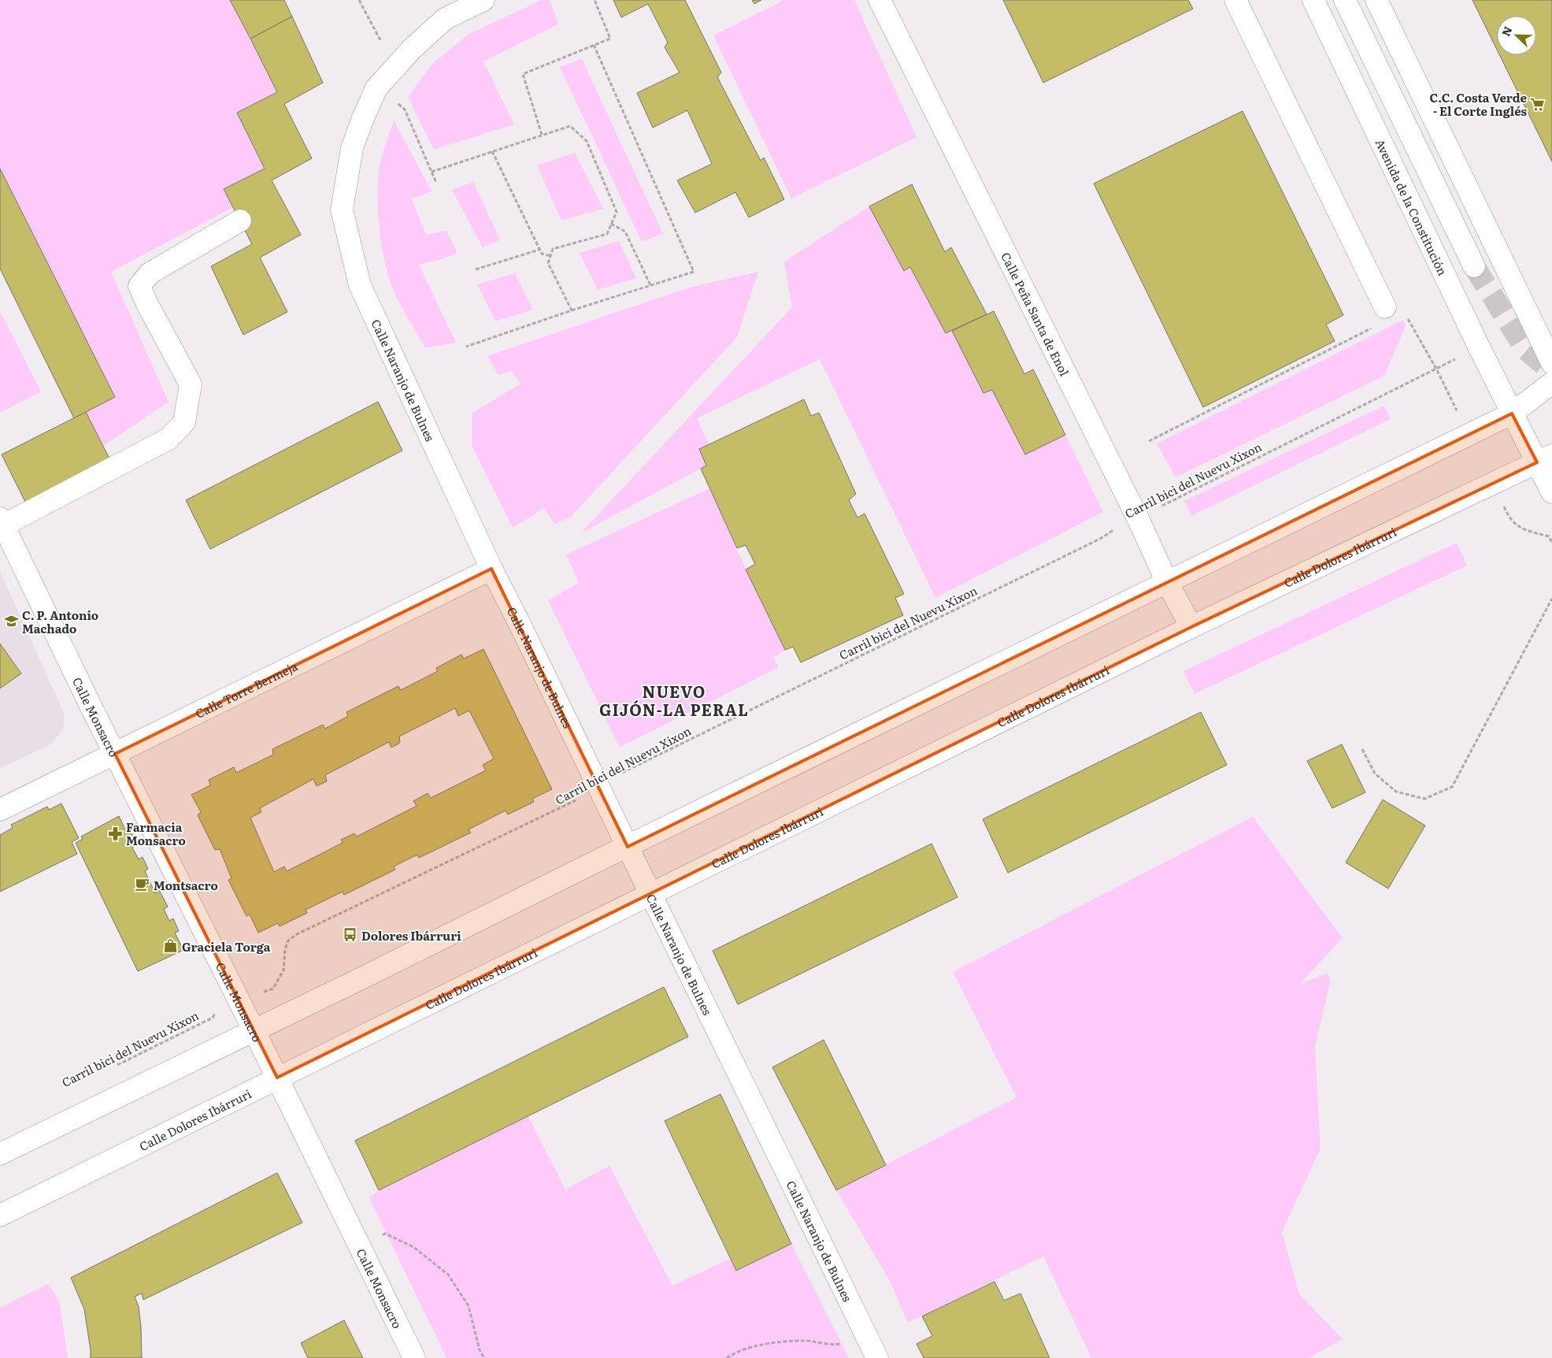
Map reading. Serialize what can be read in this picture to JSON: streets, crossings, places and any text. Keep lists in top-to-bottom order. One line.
{"streets":{"street":["Avenida de la Constitución","Calle Peña Santa de Enol","Calle Naranjo de Bulnes","Calle Dolores Ibárruri","Calle Torre Bermeja","Calle Monsacro"],"path":["Carril bici del Nuevu Xixon"]},"crossings":[["Avenida de la Constitución","Carril bici del Nuevu Xixon"],["Avenida de la Constitución","Calle Dolores Ibárruri"],["Calle Peña Santa de Enol","Carril bici del Nuevu Xixon"],["Calle Peña Santa de Enol","Calle Dolores Ibárruri"],["Calle Naranjo de Bulnes","Carril bici del Nuevu Xixon"],["Calle Naranjo de Bulnes","Calle Dolores Ibárruri"],["Calle Naranjo de Bulnes","Calle Torre Bermeja"],["Carril bici del Nuevu Xixon","Calle Monsacro"],["Calle Dolores Ibárruri","Calle Monsacro"],["Calle Torre Bermeja","Calle Monsacro"]],"districts":["NUEVO GIJÓN-LA PERAL"],"places":{"supermarket":["C.C. Costa Verde - El Corte Inglés"],"school or university":["C. P. Antonio Machado"],"pharmacy":["Farmacia Monsacro"],"cafe":["Montsacro"],"bus stop":["Dolores Ibárruri"],"shop":["Graciela Torga"]},"north":"top left"}
